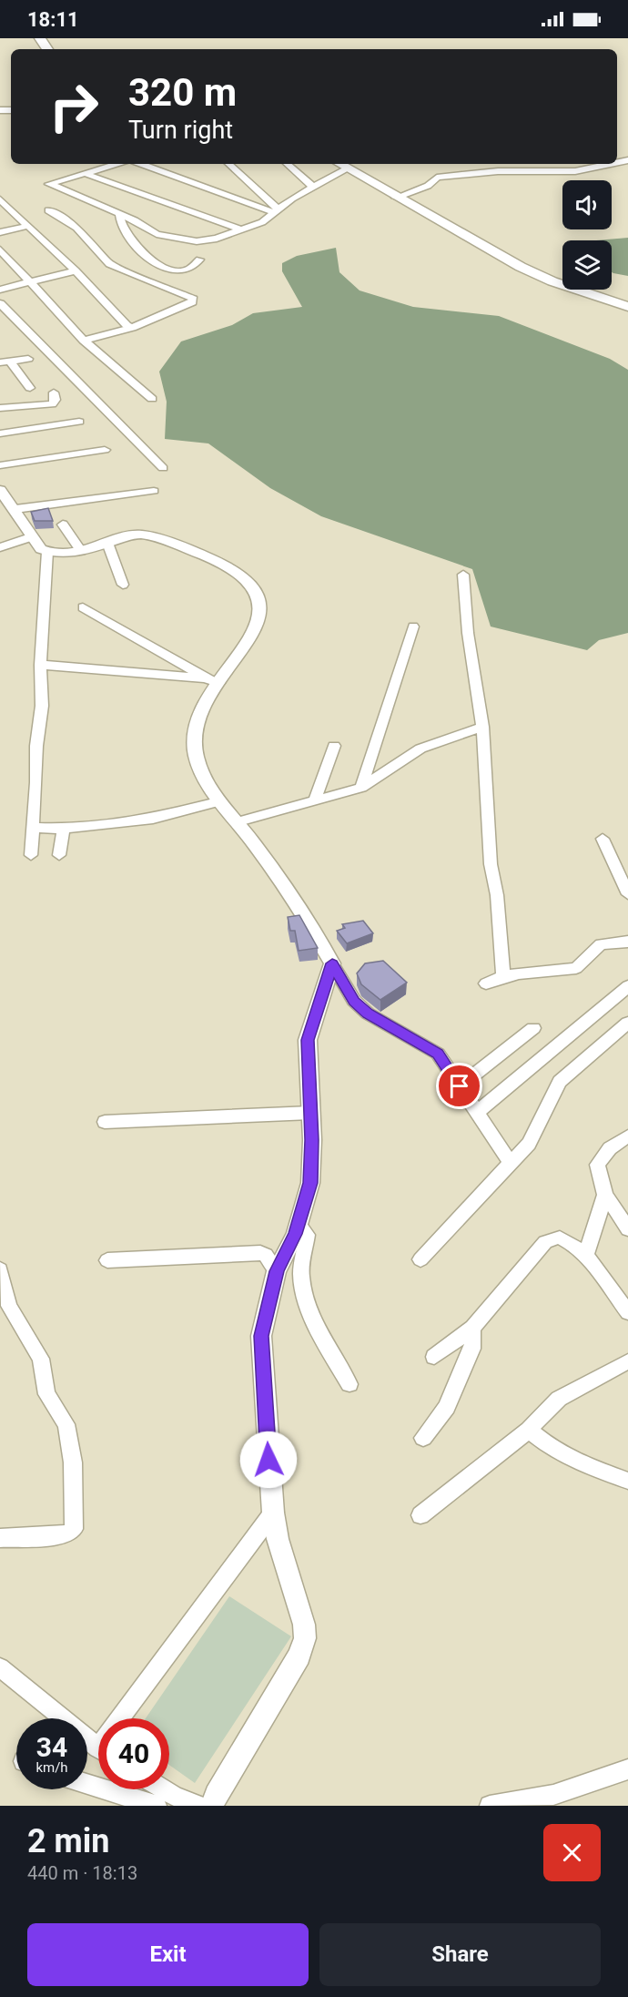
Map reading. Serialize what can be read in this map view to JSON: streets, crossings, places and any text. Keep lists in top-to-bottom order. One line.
{"page":{"status":"18:11","turn":["320 m","Turn right"],"speed":"34 km/h","limit":"40","heading":["2 min","440 m · 18:13"],"buttons":["Exit","Share"]}}
